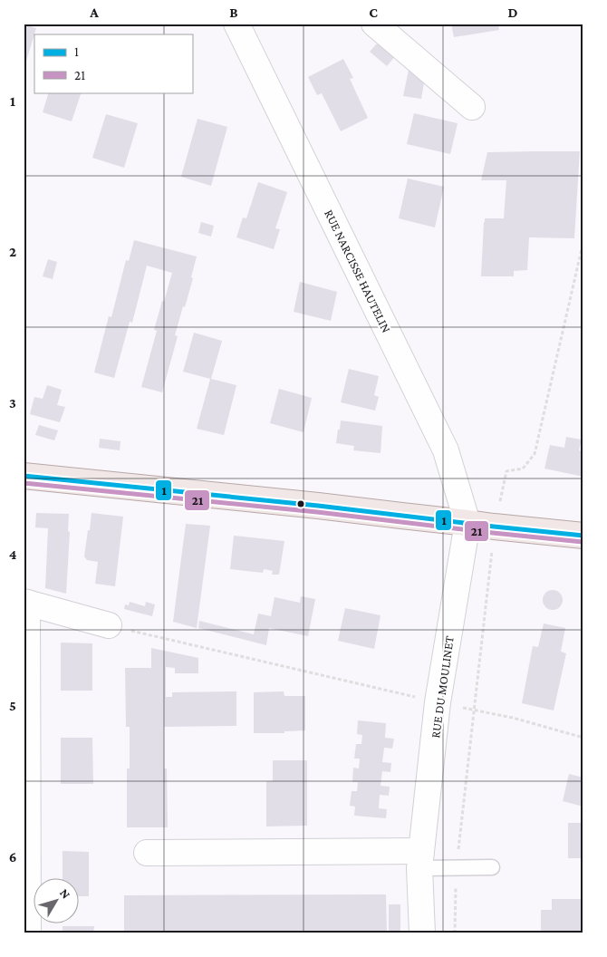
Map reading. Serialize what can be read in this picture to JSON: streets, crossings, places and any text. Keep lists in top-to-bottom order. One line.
{"streets":{"street":["RUE NARCISSE HAUTELIN","RUE DU MOULINET"]},"crossings":[["RUE NARCISSE HAUTELIN","RUE DU MOULINET"]],"lines":["transit line 1","transit line 21"],"legend":["1","21"],"north":"top right","grid":{"columns":["A","B","C","D"],"rows":["1","2","3","4","5","6"]}}
